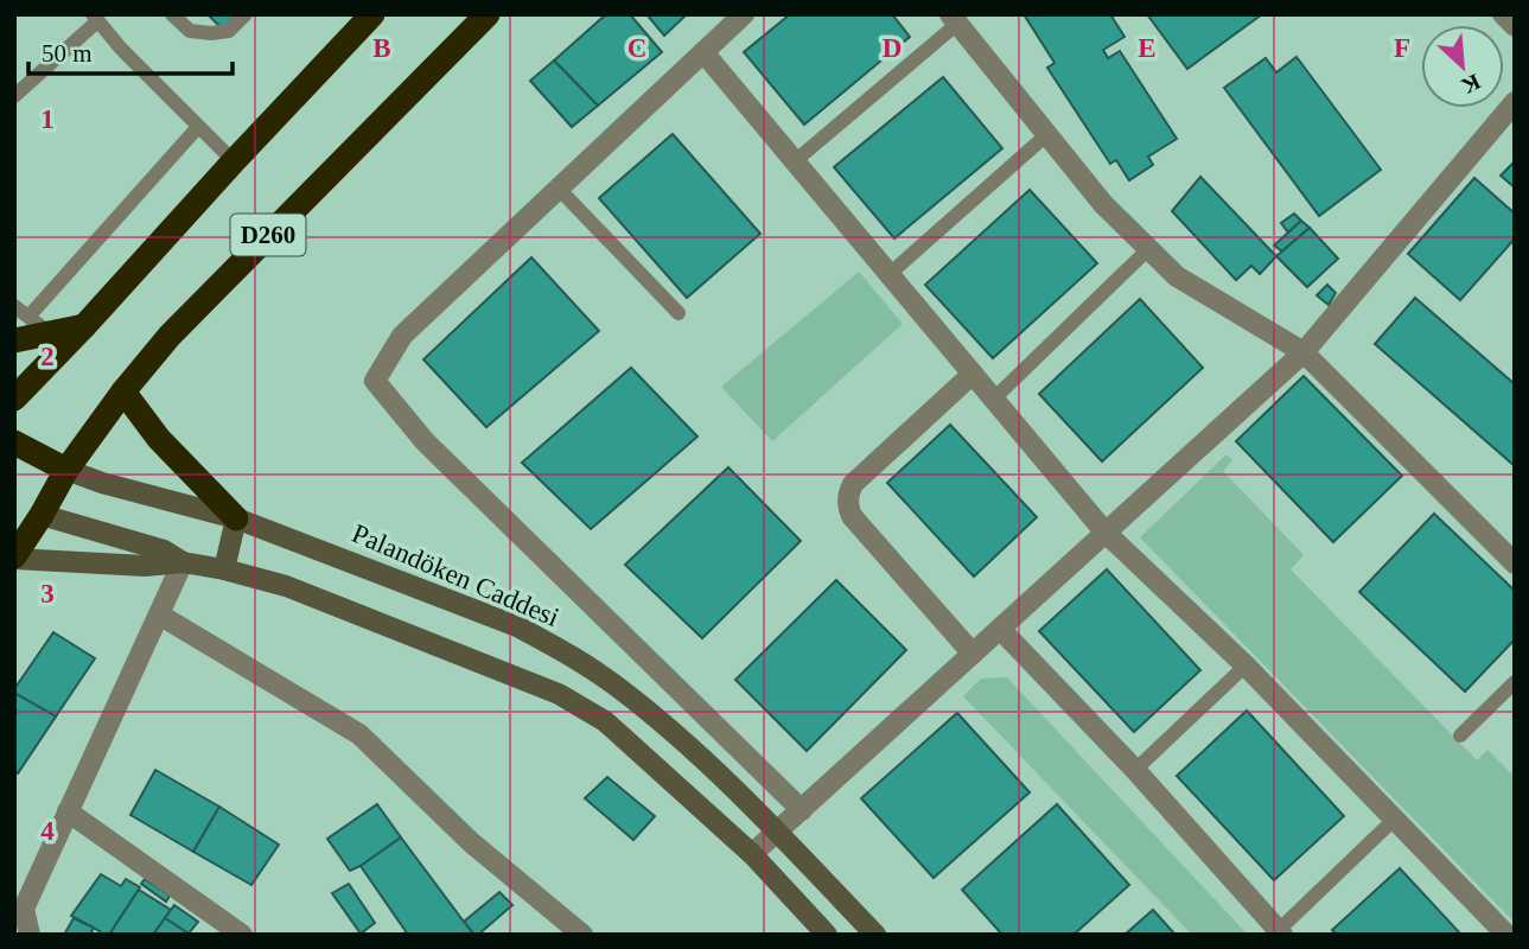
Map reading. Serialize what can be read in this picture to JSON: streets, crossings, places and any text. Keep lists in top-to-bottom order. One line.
{"streets":{"highway":["D260"],"street":["Palandöken Caddesi"]},"crossings":[["D260","Palandöken Caddesi"]],"scale_bar":"50 m","north":"bottom right","grid":{"columns":["B","C","D","E","F"],"rows":["1","2","3","4"]}}
